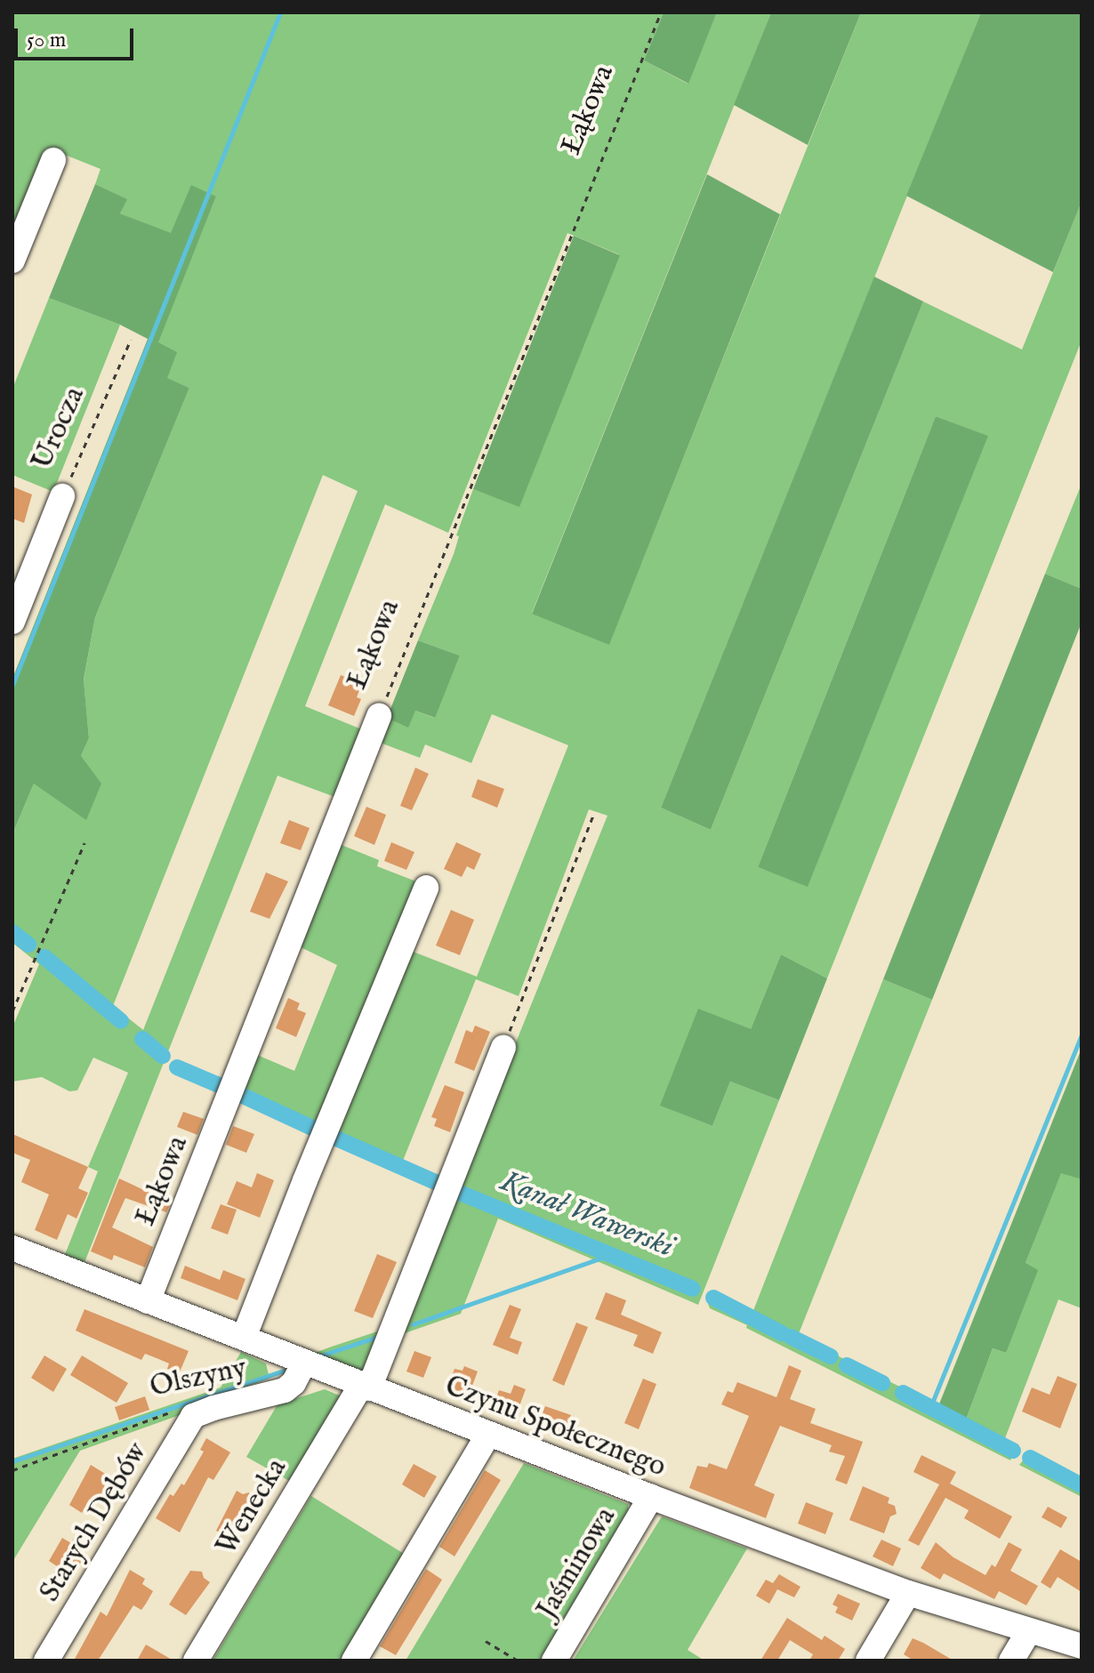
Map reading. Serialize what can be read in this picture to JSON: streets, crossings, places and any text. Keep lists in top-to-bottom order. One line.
{"streets":{"street":["Łąkowa","Urocza","Olszyny","Czynu Społecznego","Wenecka","Starych Dębów","Jaśminowa"]},"crossings":[["Łąkowa","Czynu Społecznego"],["Olszyny","Czynu Społecznego"],["Olszyny","Starych Dębów"],["Czynu Społecznego","Wenecka"],["Czynu Społecznego","Jaśminowa"]],"water":["Kanał Wawerski"],"scale_bar":"50 m"}
